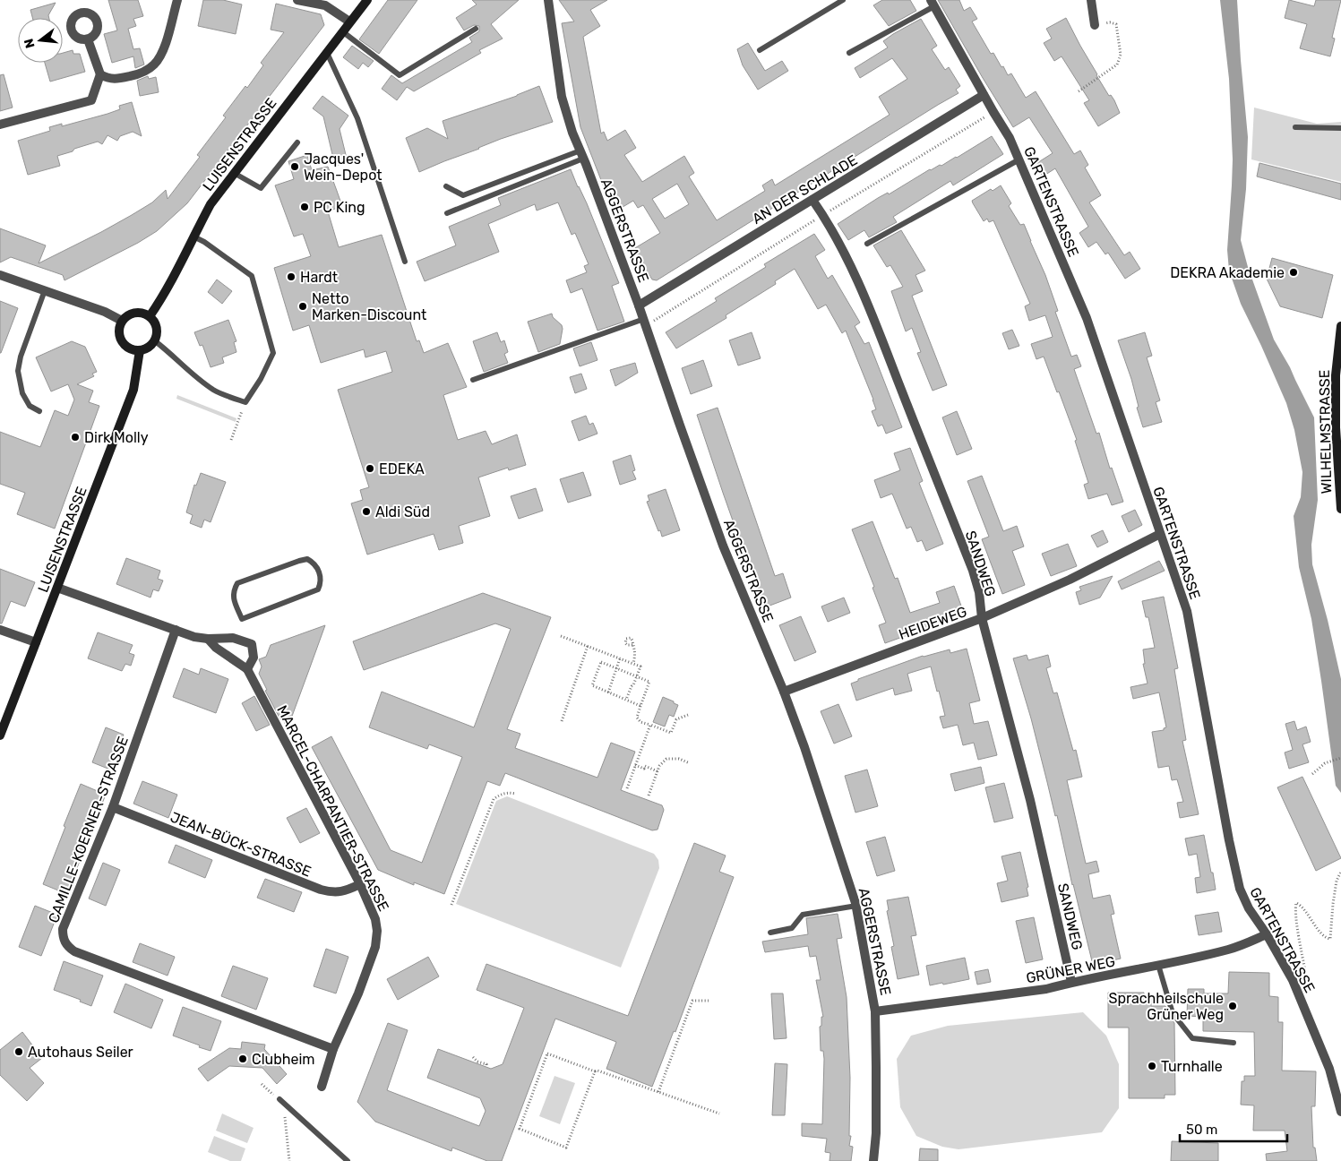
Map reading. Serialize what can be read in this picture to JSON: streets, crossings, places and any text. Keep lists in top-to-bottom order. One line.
{"streets":{"main road":["LUISENSTRASSE","WILHELMSTRASSE"],"street":["AN DER SCHLADE","GARTENSTRASSE","AGGERSTRASSE","SANDWEG","HEIDEWEG","MARCEL-CHARPANTIER-STRASSE","CAMILLE-KOERNER-STRASSE","JEAN-BÜCK-STRASSE","GRÜNER WEG"]},"crossings":[["LUISENSTRASSE","MARCEL-CHARPANTIER-STRASSE"],["AN DER SCHLADE","GARTENSTRASSE"],["AN DER SCHLADE","AGGERSTRASSE"],["AN DER SCHLADE","SANDWEG"],["GARTENSTRASSE","HEIDEWEG"],["GARTENSTRASSE","GRÜNER WEG"],["AGGERSTRASSE","HEIDEWEG"],["AGGERSTRASSE","GRÜNER WEG"],["SANDWEG","HEIDEWEG"],["SANDWEG","GRÜNER WEG"],["MARCEL-CHARPANTIER-STRASSE","CAMILLE-KOERNER-STRASSE"],["MARCEL-CHARPANTIER-STRASSE","JEAN-BÜCK-STRASSE"],["CAMILLE-KOERNER-STRASSE","JEAN-BÜCK-STRASSE"]],"places":["Jacques' Wein-Depot","PC King","DEKRA Akademie","Hardt","Netto Marken-Discount","Dirk Molly","EDEKA","Aldi Süd","Sprachheilschule Grüner Weg","Autohaus Seiler","Clubheim","Turnhalle"],"scale_bar":"50 m","north":"left"}
